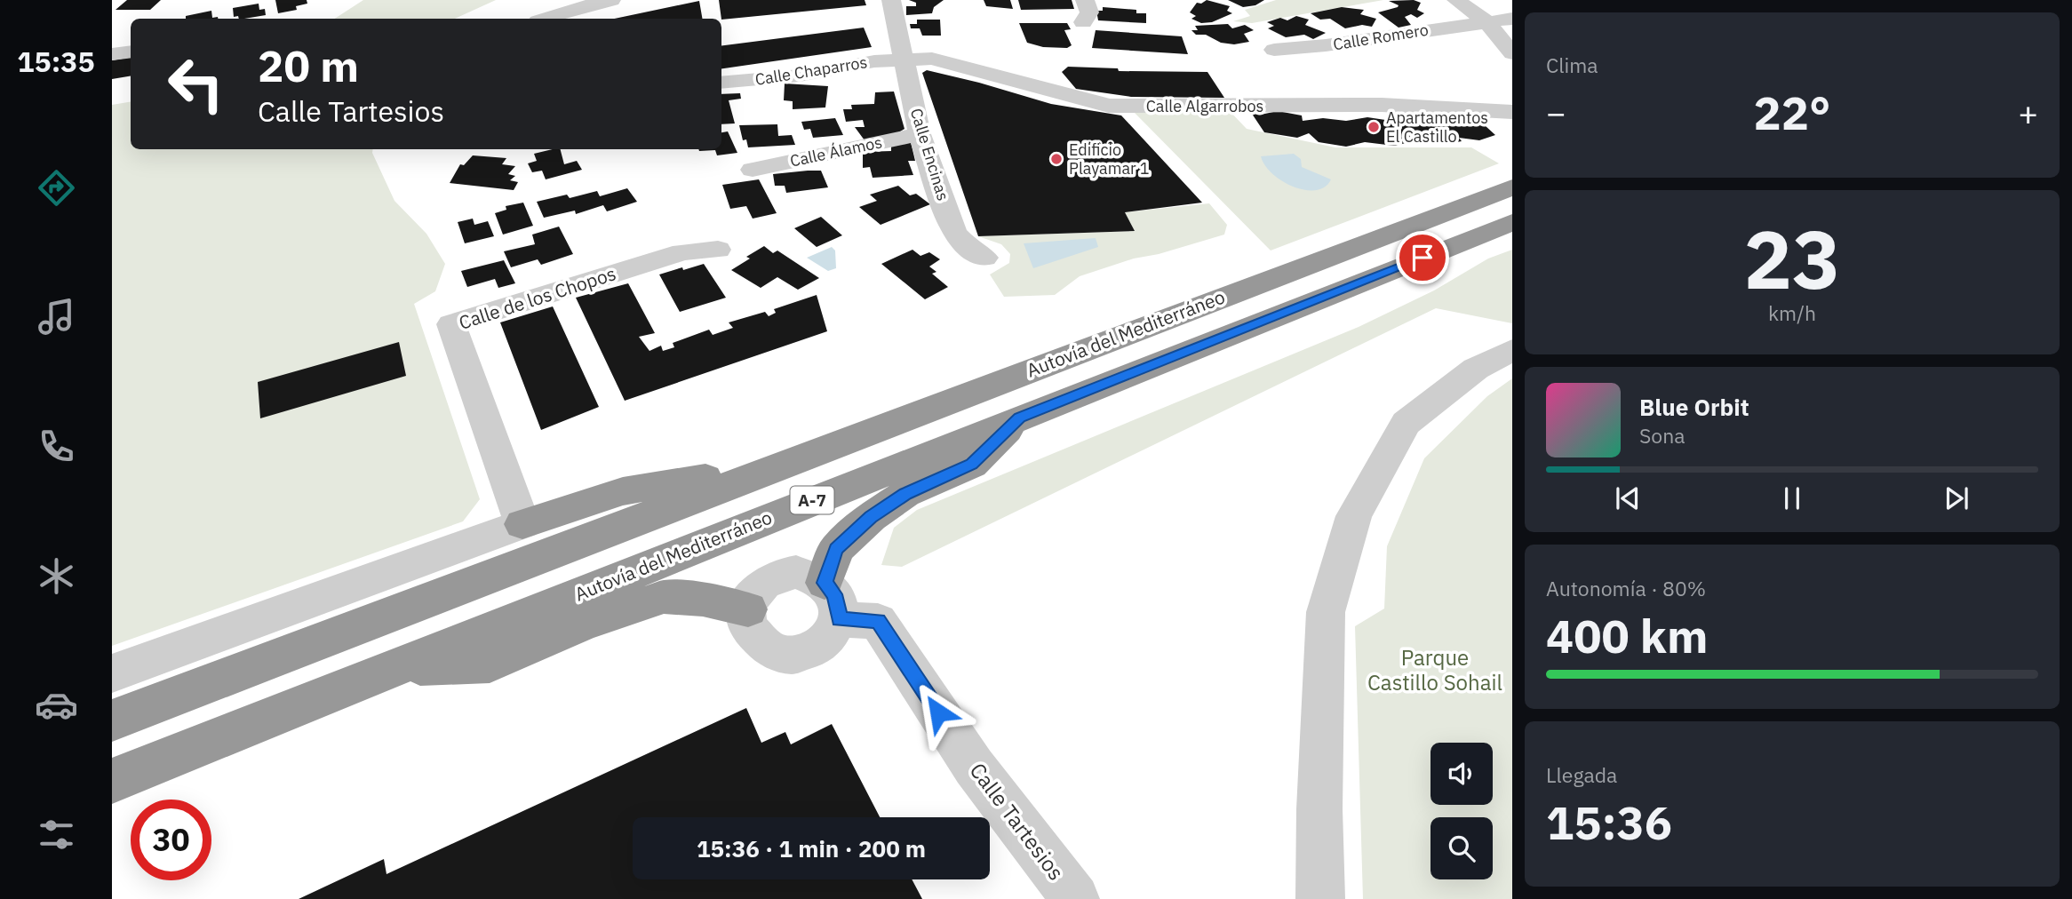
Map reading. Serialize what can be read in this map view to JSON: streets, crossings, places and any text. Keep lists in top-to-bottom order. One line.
{"streets":{"highway":["Autovía del Mediterráneo","A-7"],"street":["Calle Romero","Calle Chaparros","Calle Algarrobos","Calle Álamos","Calle Encinas","Calle de los Chopos","Calle Tartesios"]},"crossings":[["Calle Chaparros","Calle Algarrobos"],["Calle Chaparros","Calle Encinas"],["Calle Algarrobos","Calle Encinas"],["Calle Álamos","Calle Encinas"]],"parks":["Parque Castillo Sohail"],"places":["Apartamentos El Castillo","Edificio Playamar 1"],"page":{"tabs":"15:35","tile":["Clima",["23","km/h"],["Autonomía · 80%","400 km"],["Llegada","15:36"]],"turn":["20 m","Calle Tartesios"],"heat":["−","22°","+"],"song":["Blue Orbit","Sona"],"limit":"30","trip":"15:36 · 1 min · 200 m"}}
